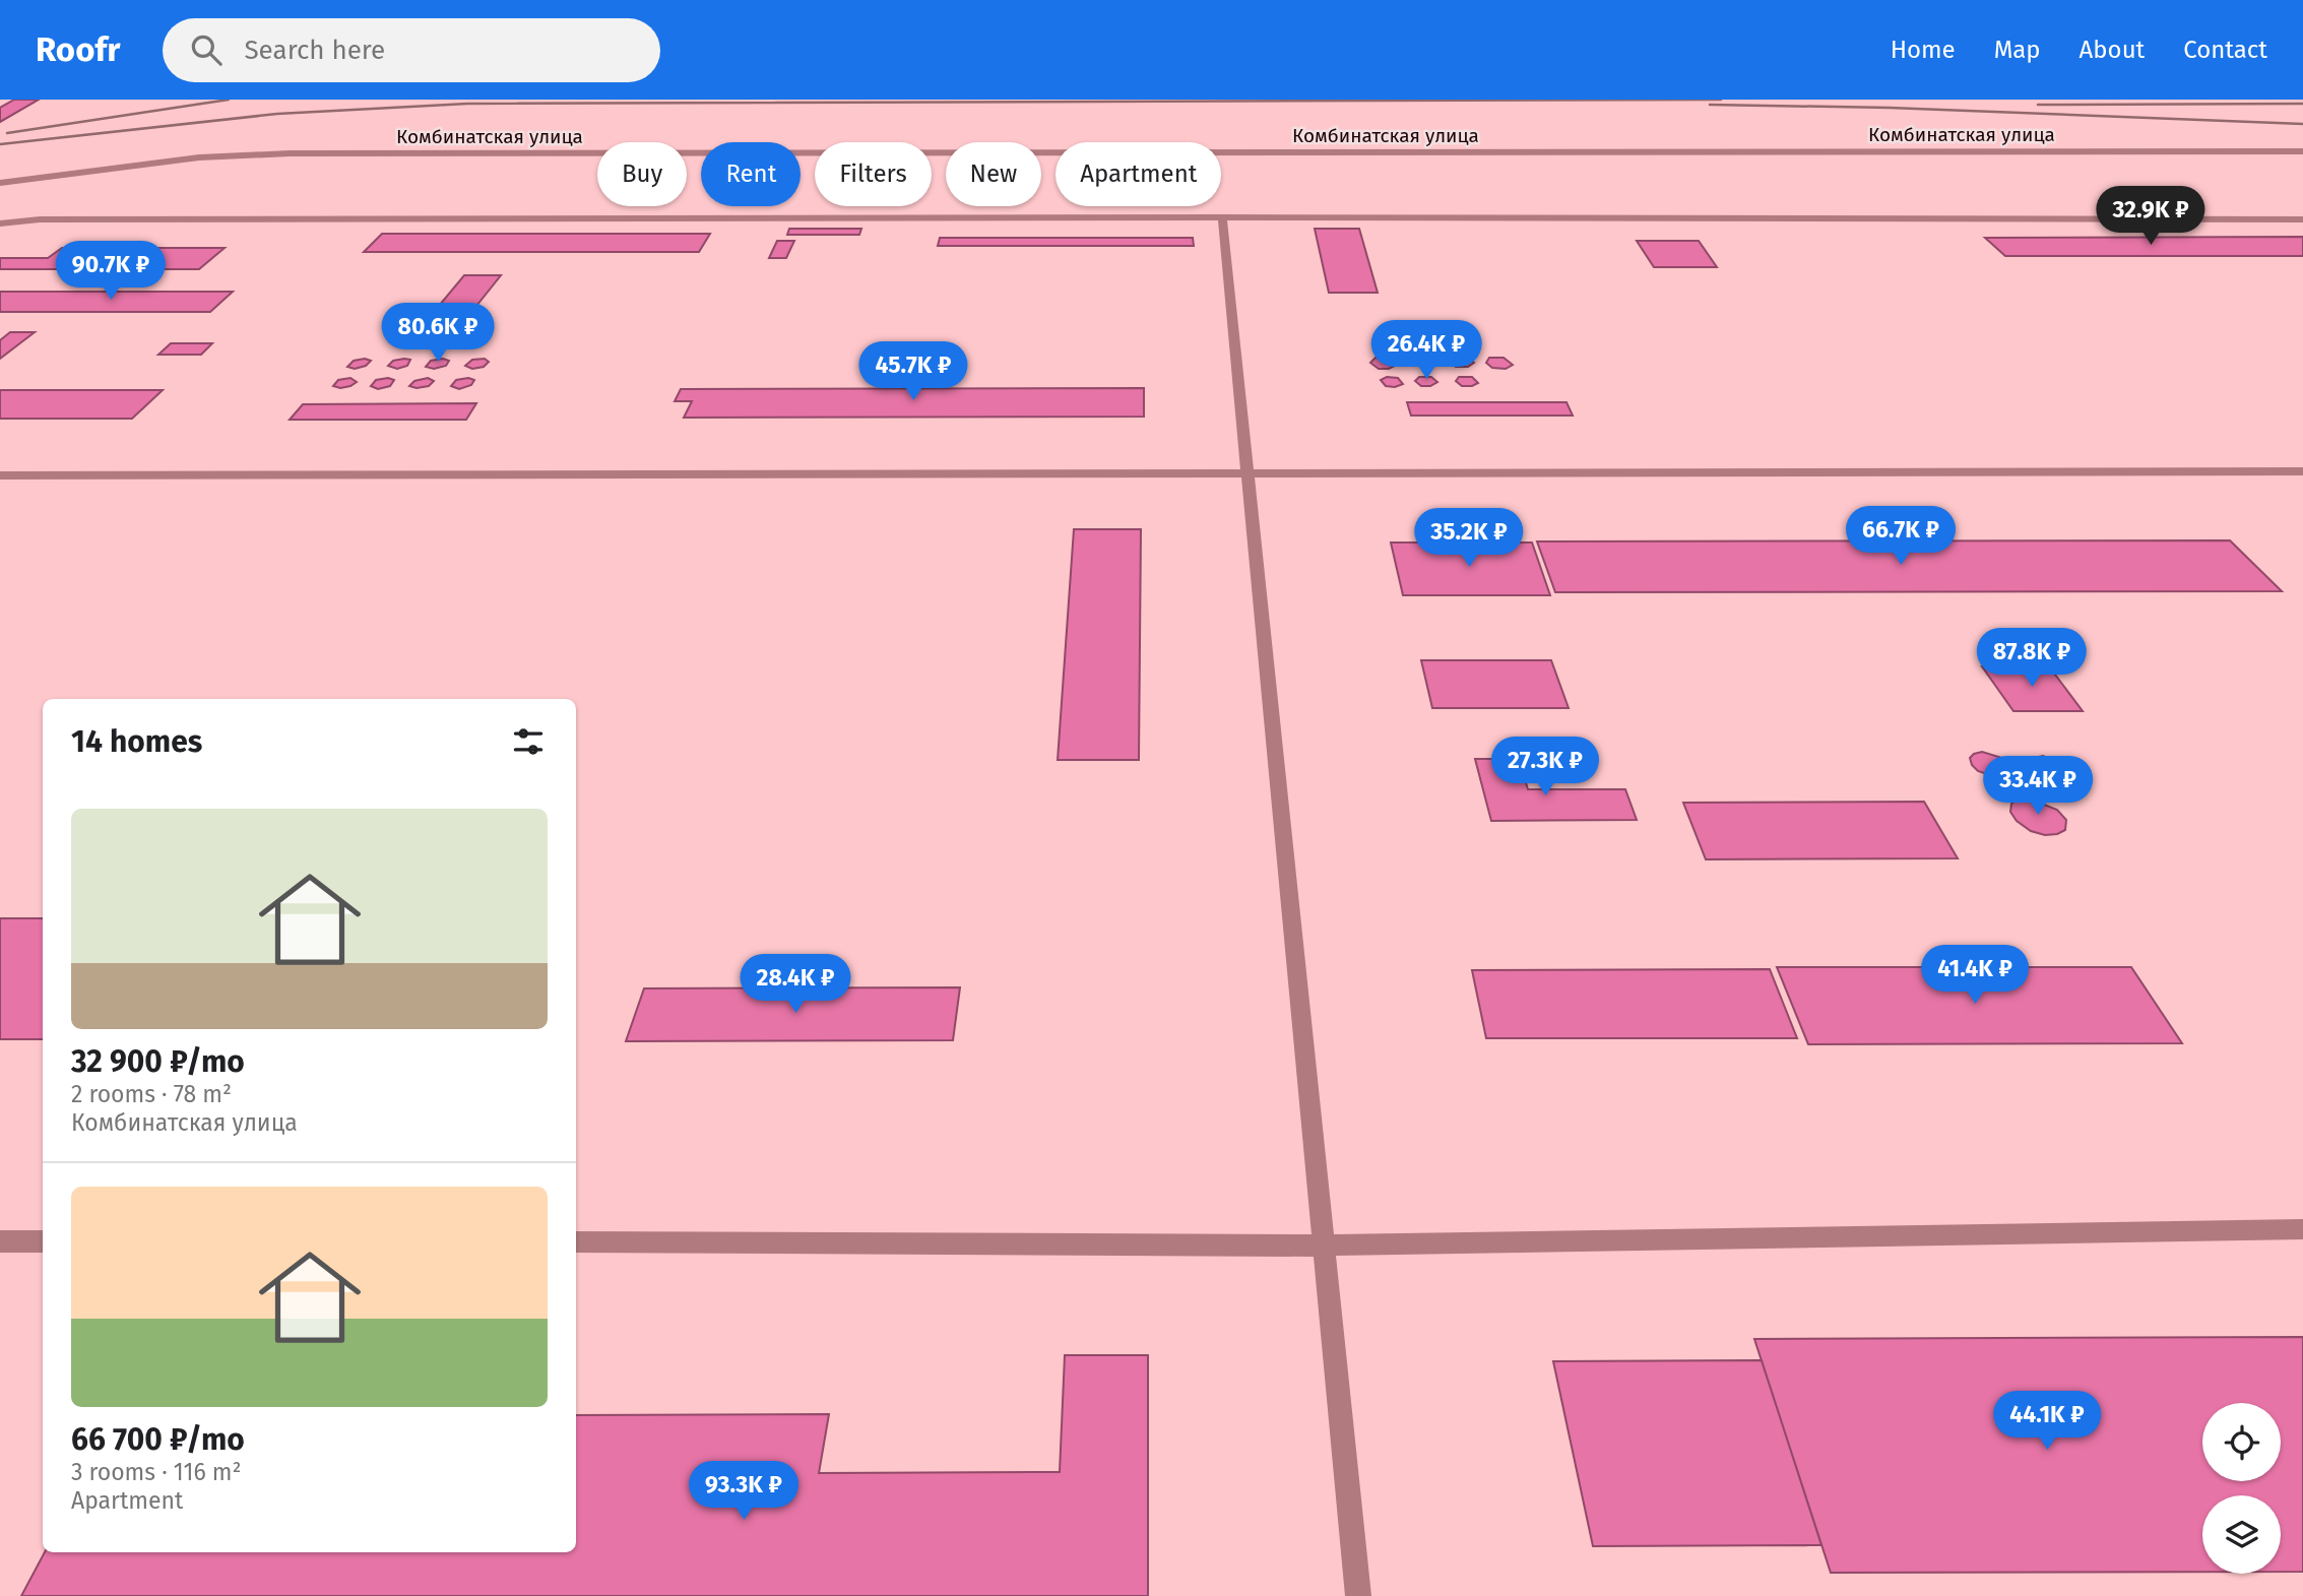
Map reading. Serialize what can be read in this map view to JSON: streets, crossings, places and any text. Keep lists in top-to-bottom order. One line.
{"streets":{"street":["Комбинатская улица"]},"page":{"header":"Roofr","search":"Search here","nav":["Home","Map","About","Contact"],"chip":["Buy","Rent","Filters","New","Apartment"],"price":["32.9K ₽","90.7K ₽","80.6K ₽","26.4K ₽","45.7K ₽","66.7K ₽","35.2K ₽","87.8K ₽","27.3K ₽","33.4K ₽","41.4K ₽","28.4K ₽","44.1K ₽","93.3K ₽"],"heading":"14 homes","list":[{"name":"32 900 ₽/mo","note":"2 rooms · 78 m² · Комбинатская улица"},{"name":"66 700 ₽/mo","note":"3 rooms · 116 m² · Apartment"}]}}
